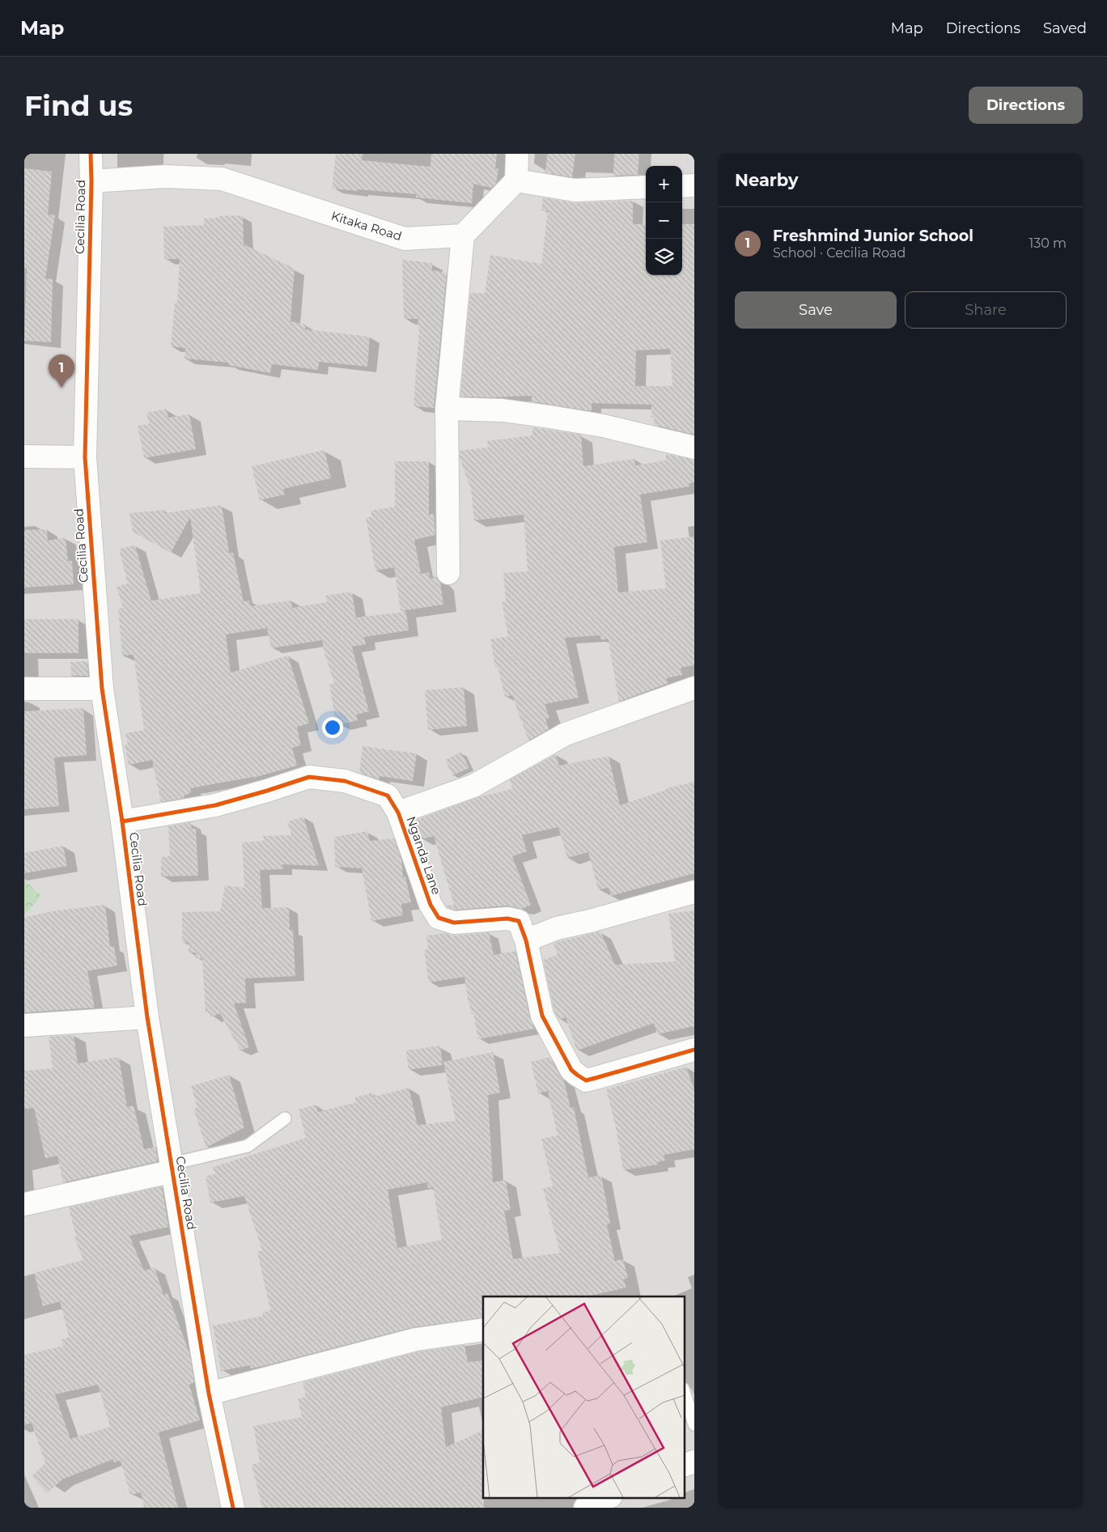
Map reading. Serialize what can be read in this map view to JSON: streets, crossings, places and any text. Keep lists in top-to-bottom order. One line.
{"streets":{"street":["Cecilia Road","Kitaka Road","Nganda Lane"]},"crossings":[["Cecilia Road","Kitaka Road"],["Cecilia Road","Nganda Lane"]],"page":{"header":"Map","nav":["Map","Directions","Saved"],"buttons":["Directions",["Save","Share"]],"title":"Find us","heading":"Nearby","map_buttons":["+","−"],"list":[{"mark":"1","name":"Freshmind Junior School","note":"School · Cecilia Road","value":"130 m"}],"pins":"1"}}
